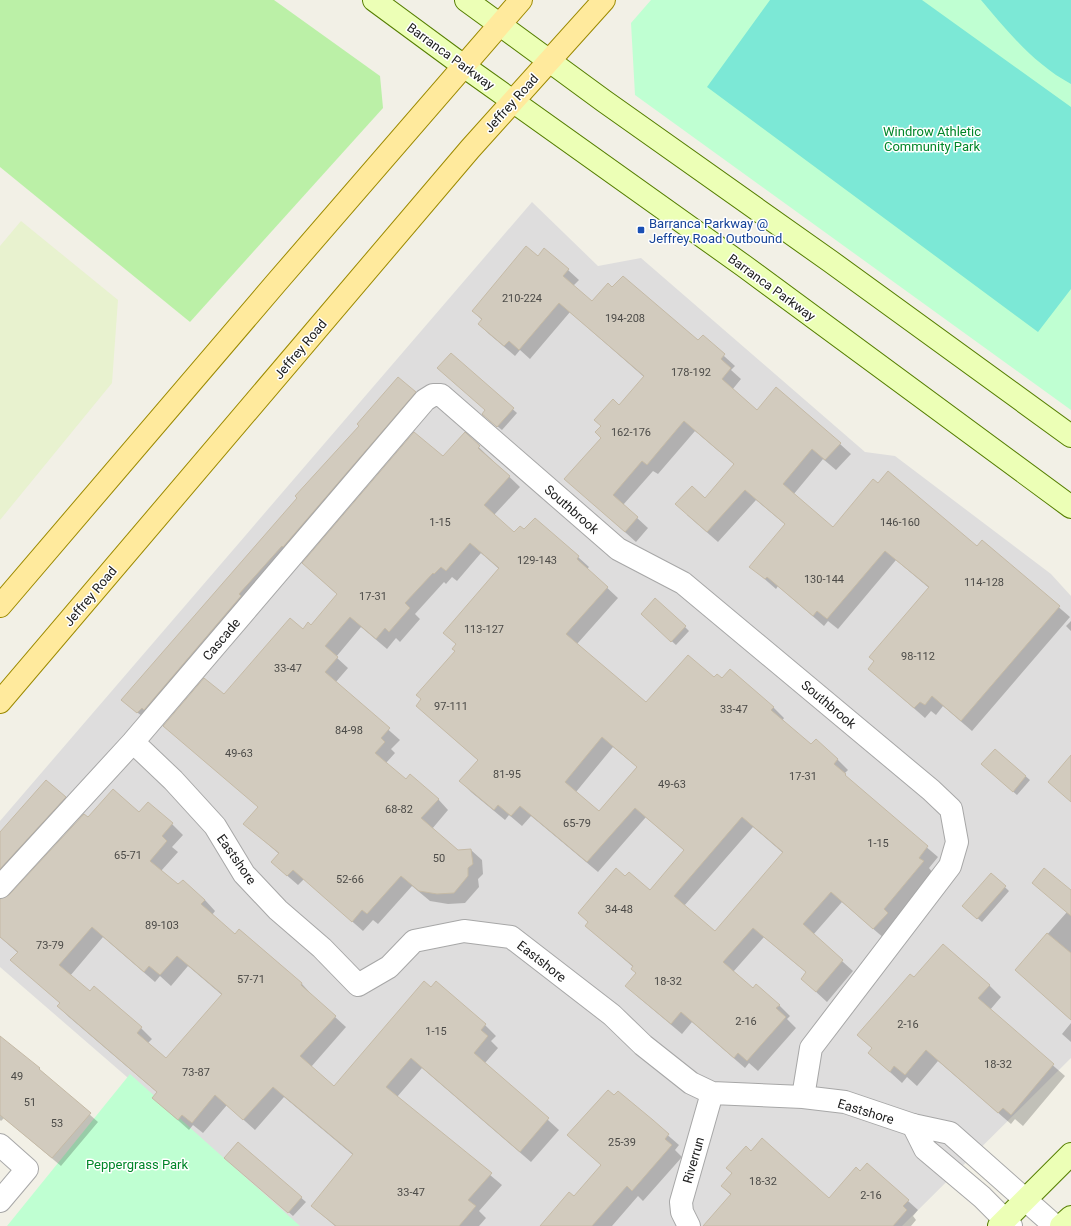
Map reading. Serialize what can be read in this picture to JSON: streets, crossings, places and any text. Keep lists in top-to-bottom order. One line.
{"streets":{"main road":["Barranca Parkway","Jeffrey Road"],"street":["Southbrook","Cascade","Eastshore","Riverrun"]},"crossings":[["Barranca Parkway","Jeffrey Road"],["Southbrook","Cascade"],["Southbrook","Eastshore"],["Cascade","Eastshore"],["Eastshore","Riverrun"]],"parks":["Windrow Athletic Community Park","Peppergrass Park"],"places":{"transit":["Barranca Parkway @ Jeffrey Road Outbound"]},"house_numbers":["210-224","194-208","178-192","162-176","1-15","146-160","129-143","130-144","114-128","17-31","113-127","98-112","33-47","97-111","33-47","84-98","49-63","81-95","17-31","49-63","68-82","65-79","1-15","65-71","50","52-66","34-48","89-103","73-79","57-71","18-32","2-16","2-16","1-15","18-32","73-87","49","51","53","25-39","18-32","33-47","2-16"]}
